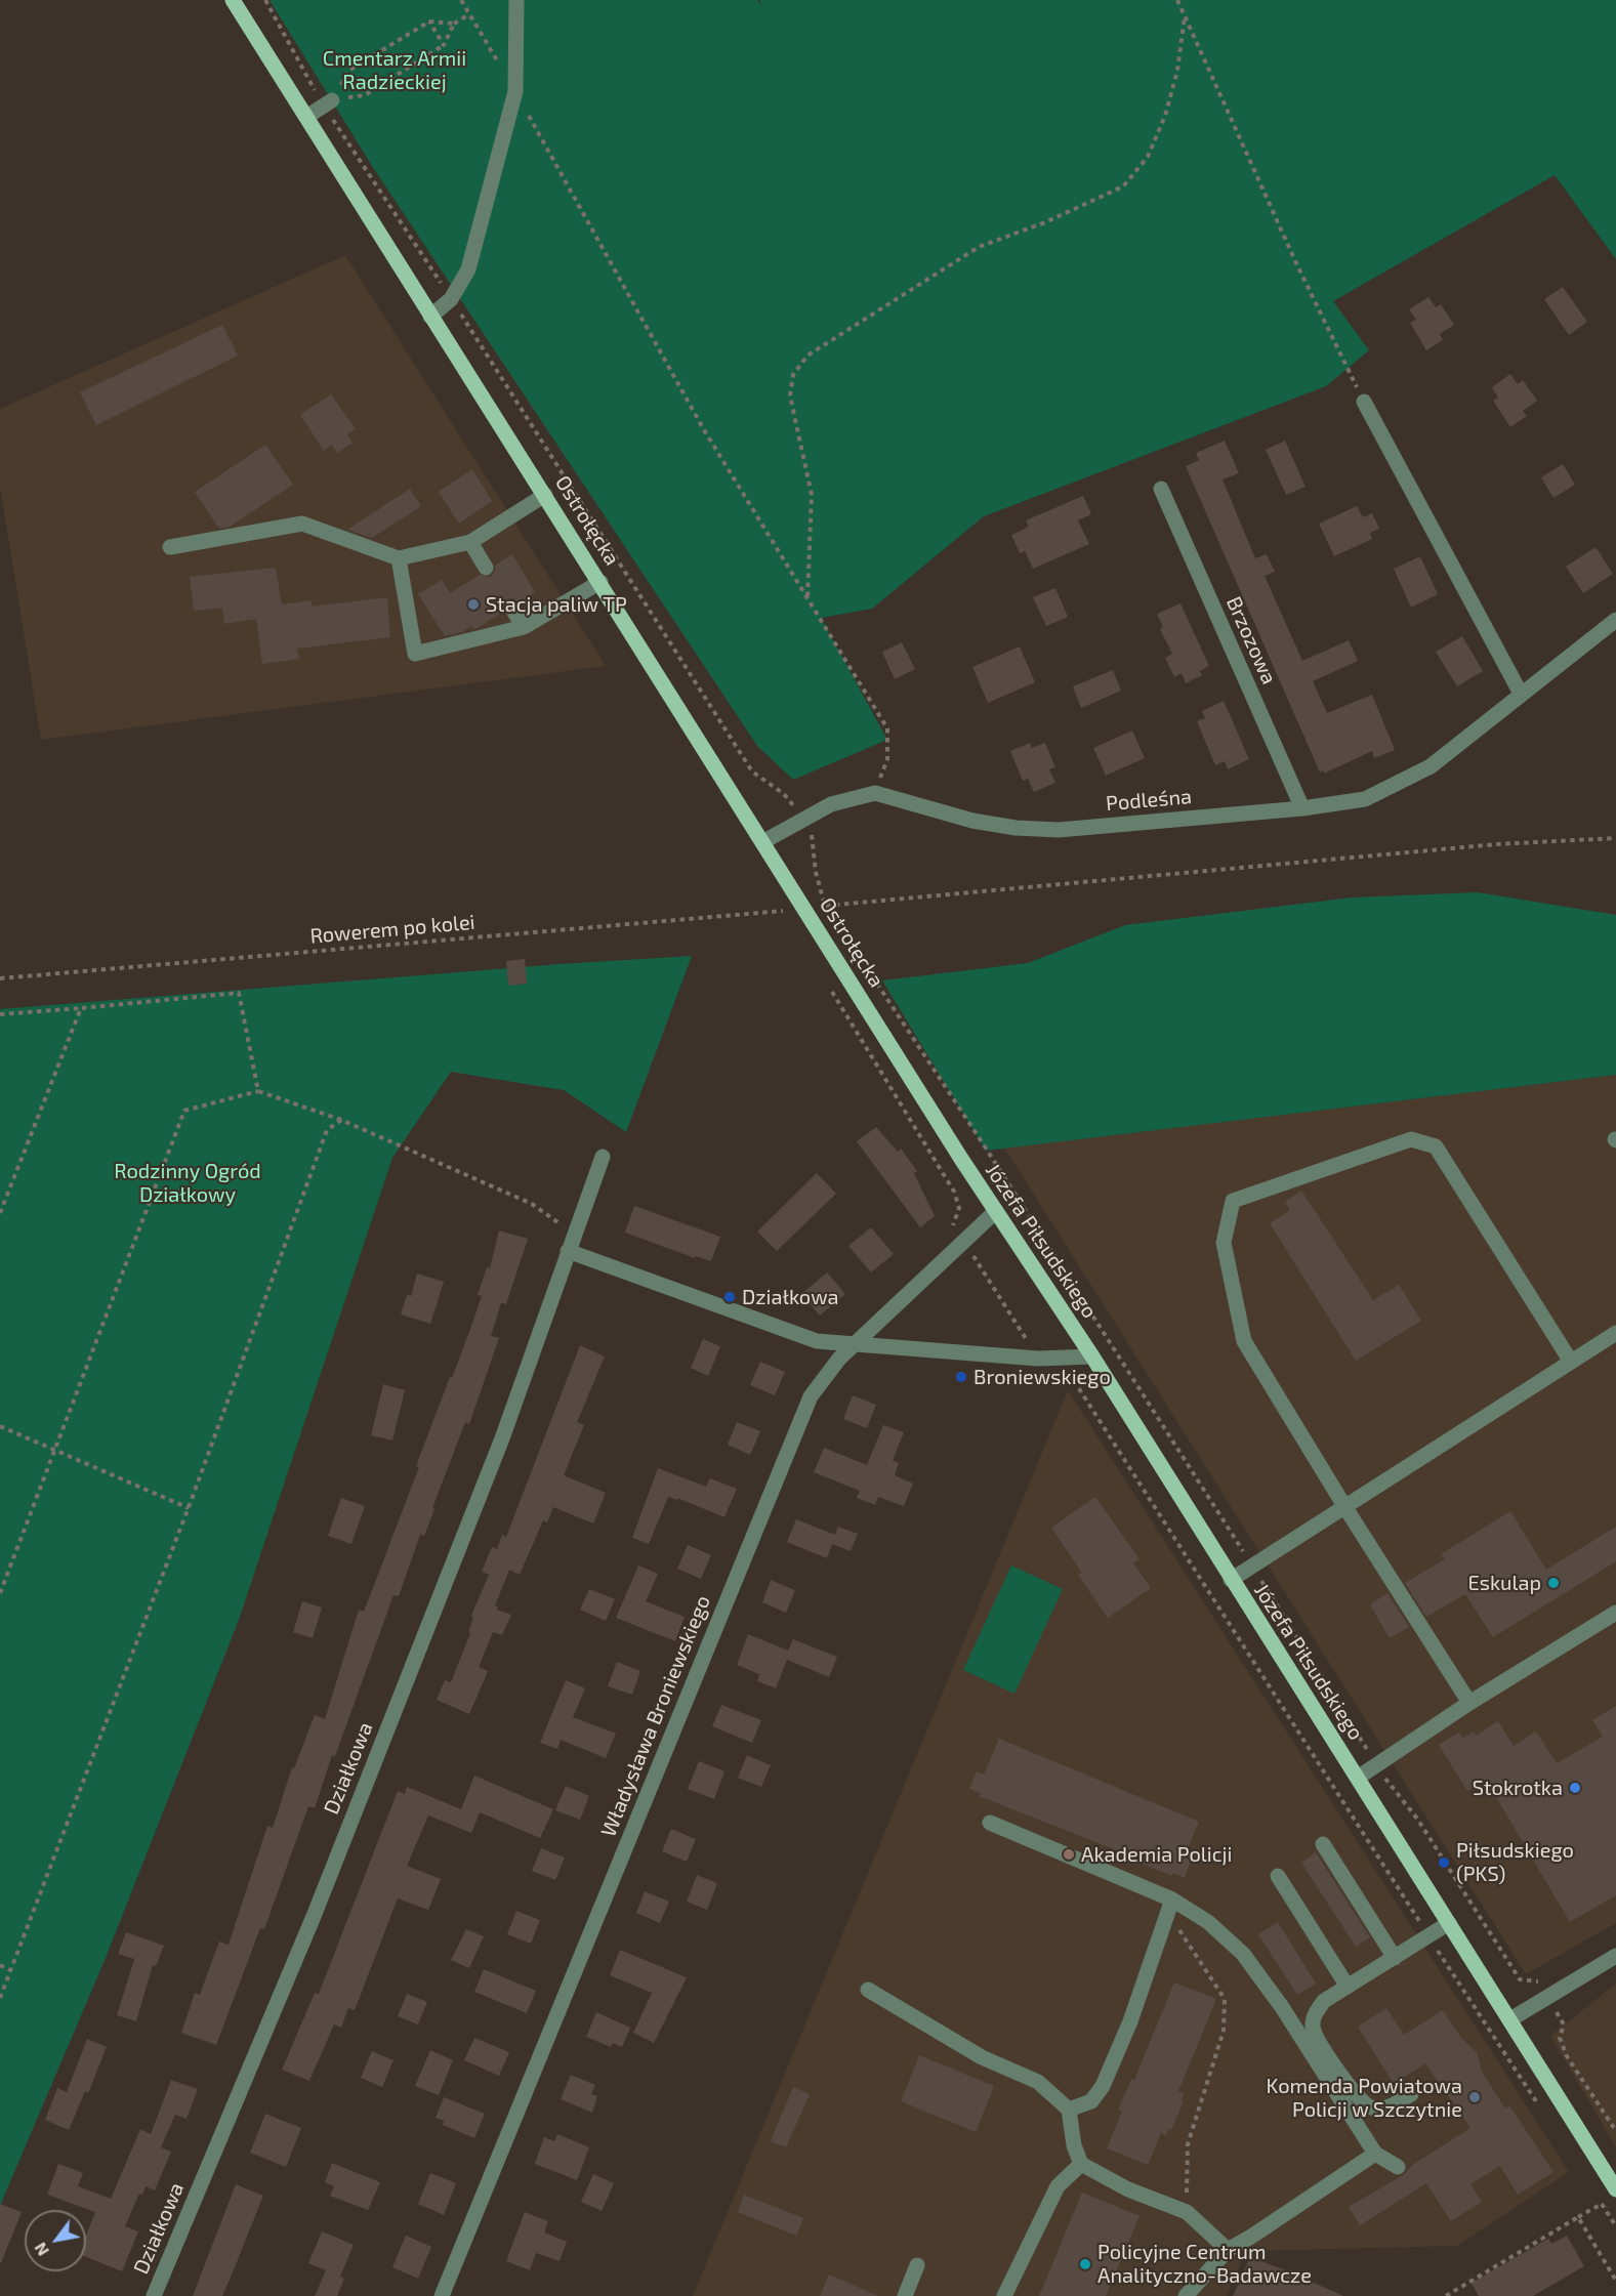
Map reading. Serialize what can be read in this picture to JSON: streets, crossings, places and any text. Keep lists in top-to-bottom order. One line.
{"streets":{"main road":["Ostrołęcka","Józefa Piłsudskiego"],"street":["Brzozowa","Podleśna","Władysława Broniewskiego","Działkowa"],"path":["Rowerem po kolei"]},"crossings":[["Ostrołęcka","Józefa Piłsudskiego"],["Brzozowa","Podleśna"],["Józefa Piłsudskiego","Władysława Broniewskiego"]],"parks":["Cmentarz Armii Radzieckiej","Rodzinny Ogród Działkowy"],"places":["Stacja paliw TP","Działkowa","Broniewskiego","Eskulap","Stokrotka","Akademia Policji","Piłsudskiego (PKS)","Komenda Powiatowa Policji w Szczytnie","Policyjne Centrum Analityczno-Badawcze"],"north":"bottom left"}
